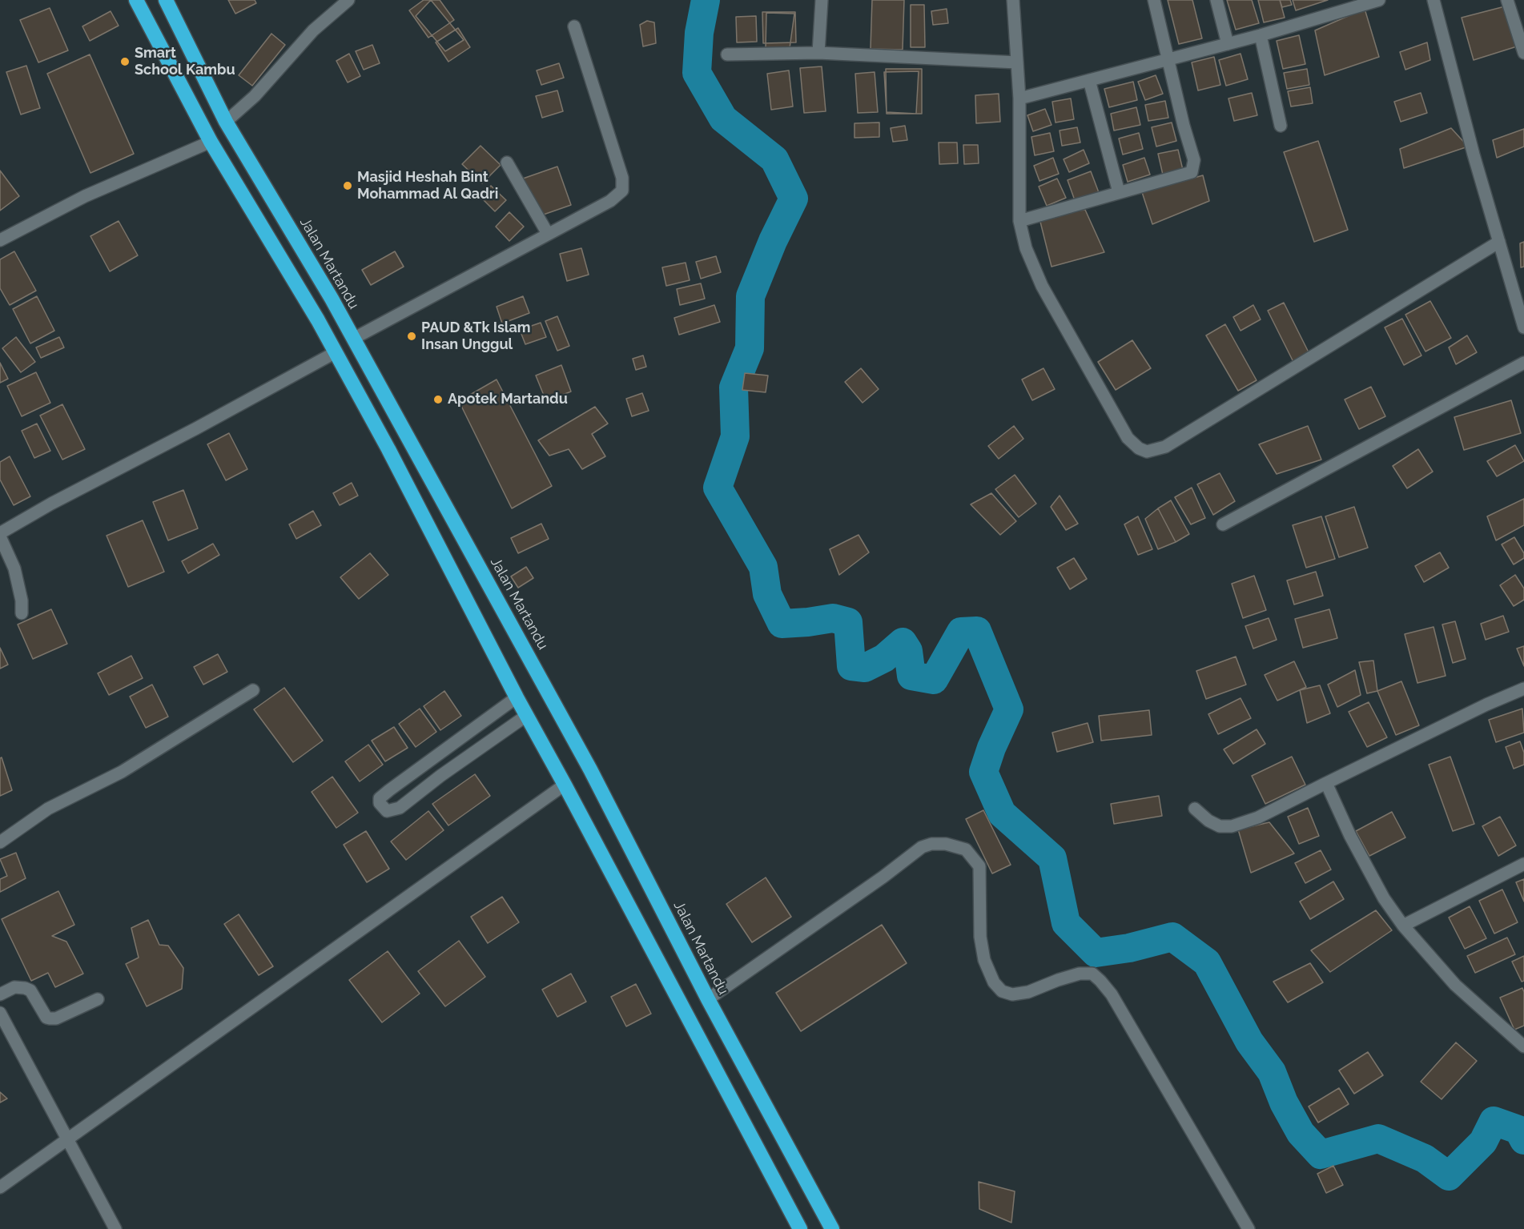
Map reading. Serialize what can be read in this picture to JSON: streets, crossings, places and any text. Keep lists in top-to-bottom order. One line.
{"streets":{"highway":["Jalan Martandu"]},"places":["Smart School Kambu","Masjid Heshah Bint Mohammad Al Qadri","PAUD &Tk Islam Insan Unggul","Apotek Martandu"]}
